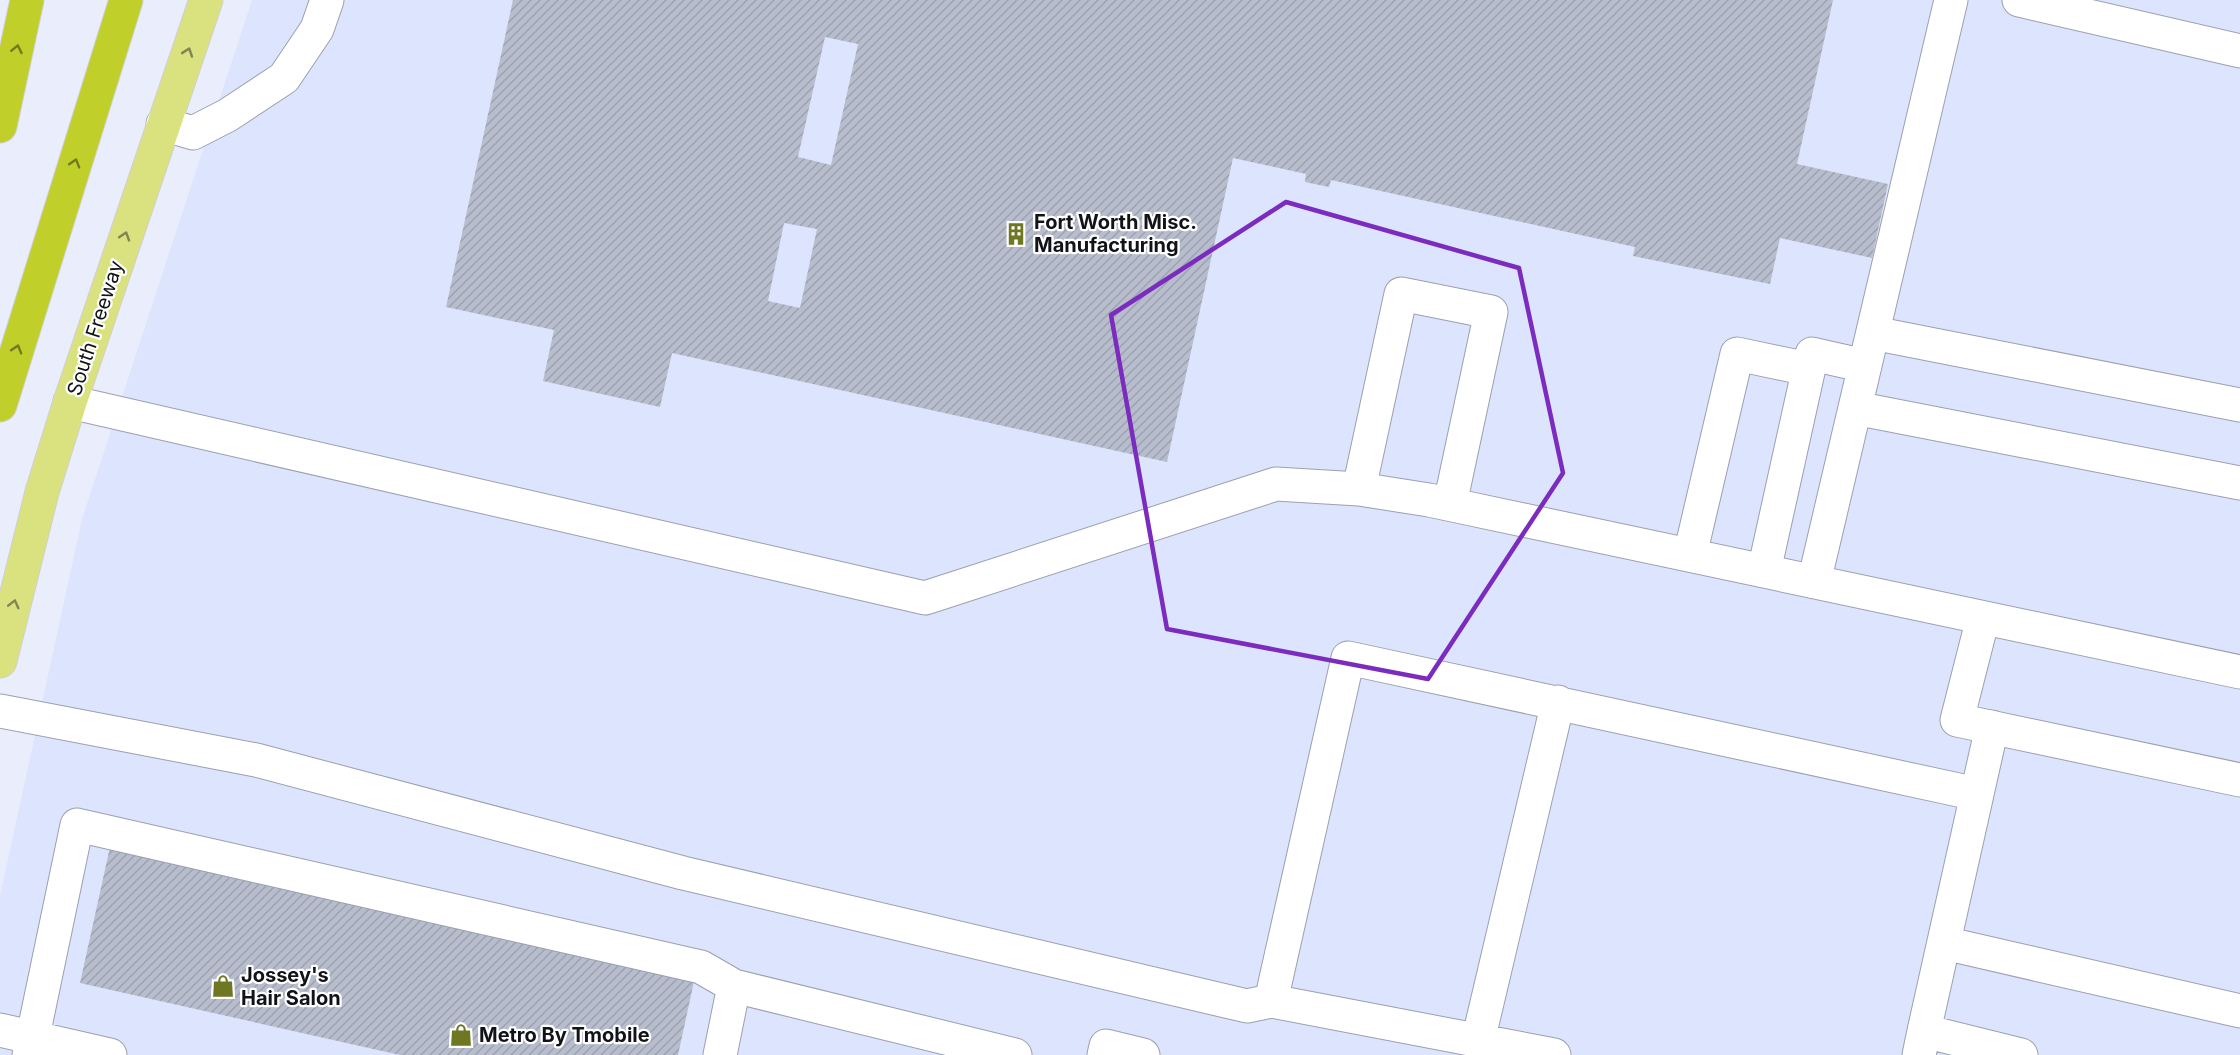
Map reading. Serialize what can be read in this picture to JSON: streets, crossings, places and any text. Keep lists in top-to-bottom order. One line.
{"streets":{"main road":["South Freeway"]},"one_way":["South Freeway"],"places":{"building":["Fort Worth Misc. Manufacturing"],"shop":["Jossey's Hair Salon","Metro By Tmobile"]}}
